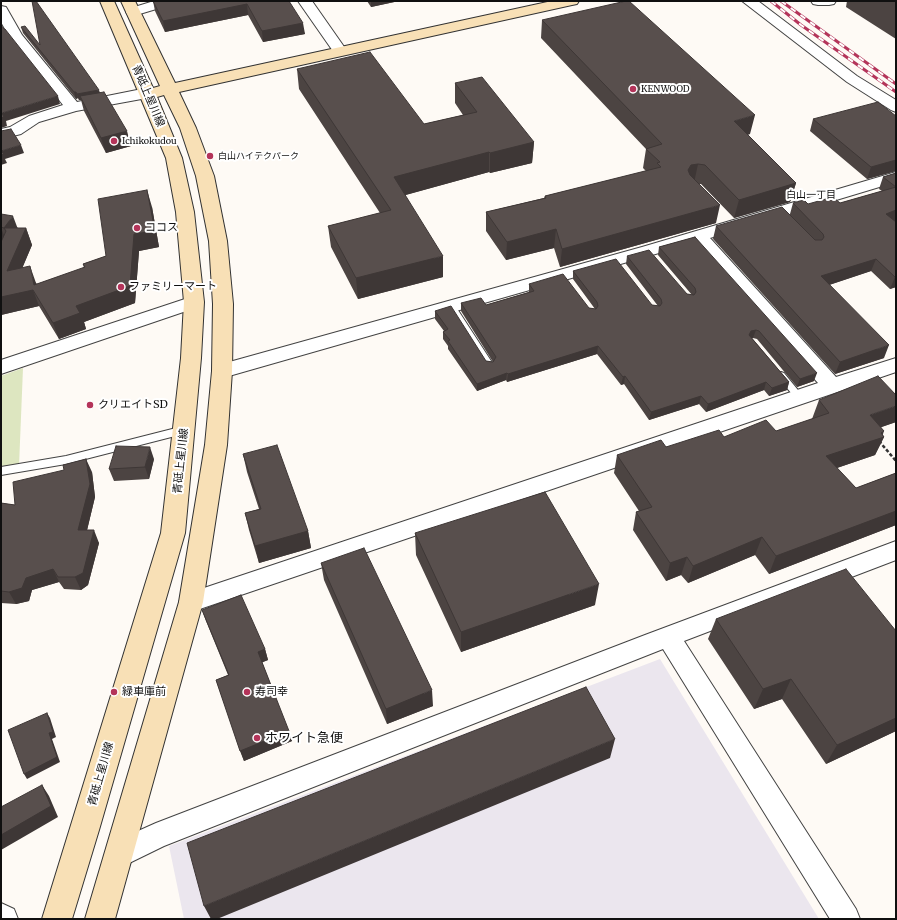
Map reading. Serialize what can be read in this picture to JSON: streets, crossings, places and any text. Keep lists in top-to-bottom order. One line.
{"streets":{"main road":["青砥上星川線"]},"districts":["白山一丁目"],"places":["KENWOOD","Ichikokudou","白山ハイテクパーク","ココス","ファミリーマート","クリエイトSD","緑車庫前","寿司幸","ホワイト急便"]}
